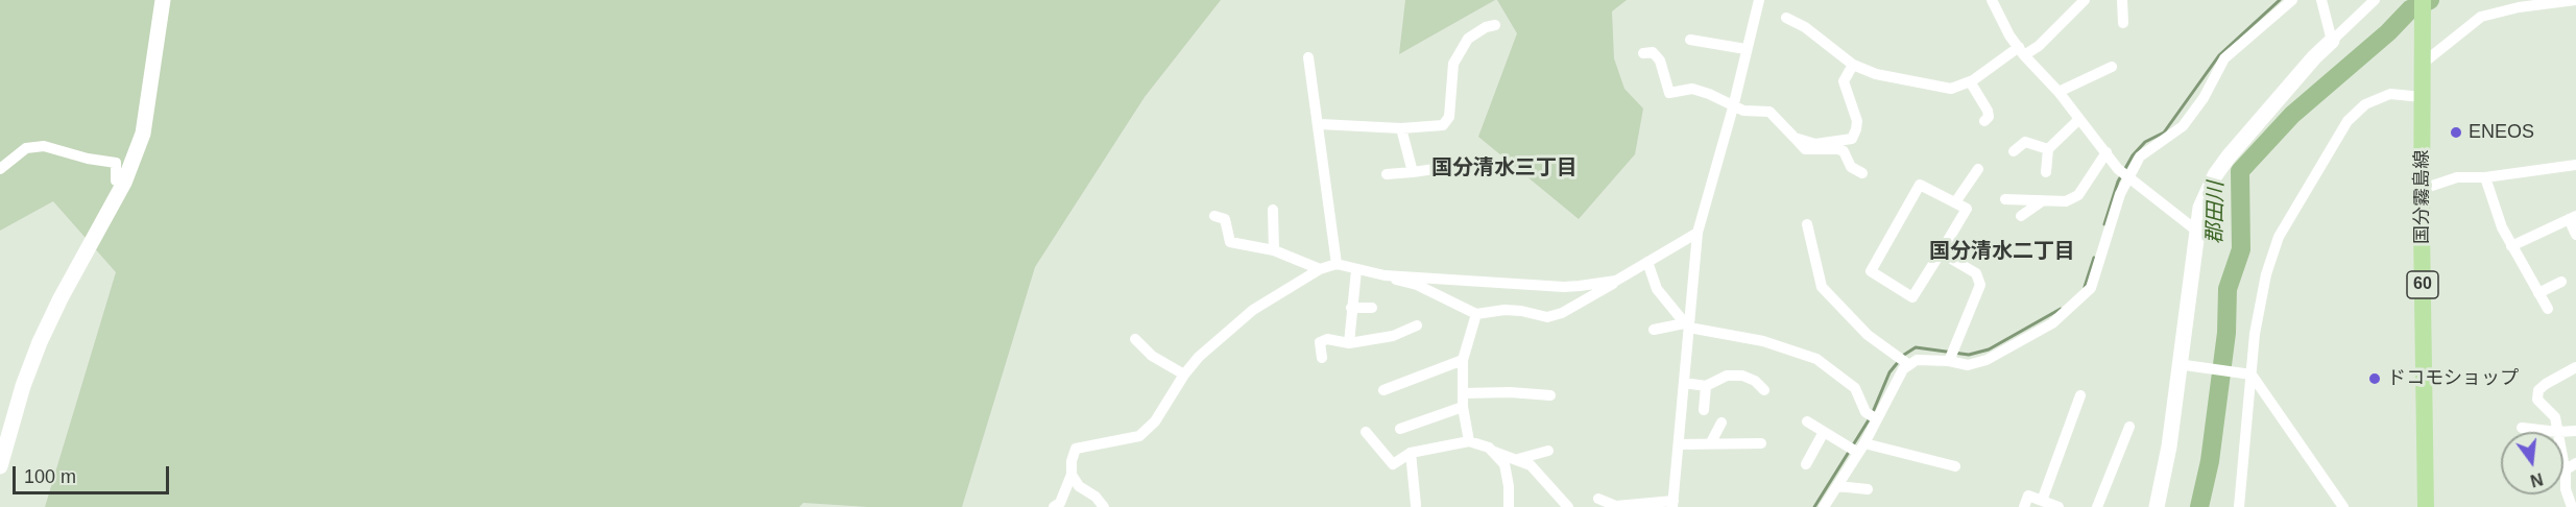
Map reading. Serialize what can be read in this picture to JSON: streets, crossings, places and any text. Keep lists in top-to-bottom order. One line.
{"streets":{"main road":["国分霧島線","60"]},"districts":["国分清水三丁目","国分清水二丁目"],"water":["郡田川"],"places":["ENEOS","ドコモショップ"],"scale_bar":"100 m","north":"bottom"}
